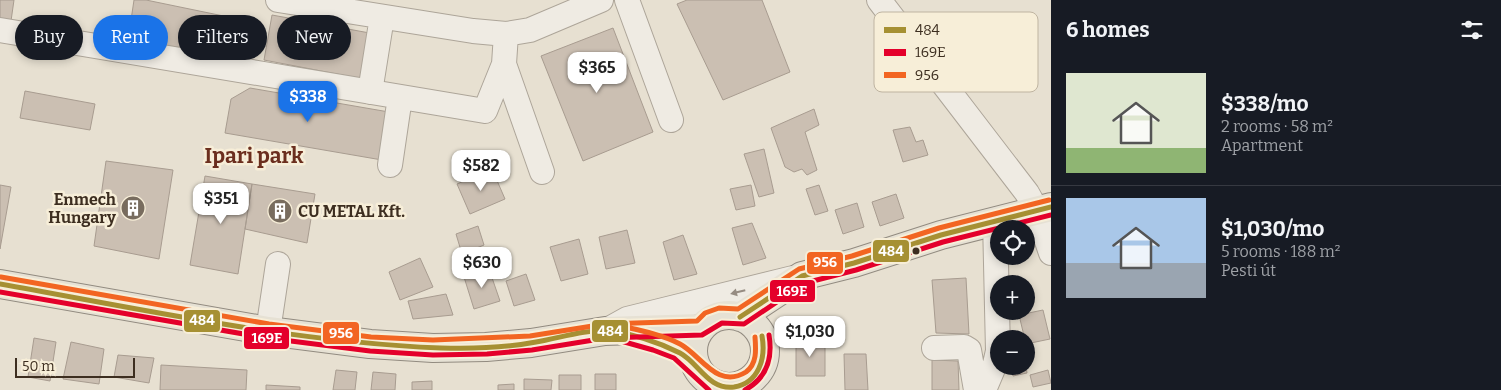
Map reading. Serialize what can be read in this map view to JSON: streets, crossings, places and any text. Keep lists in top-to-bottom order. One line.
{"districts":["Ipari park"],"places":{"building":["Enmech Hungary","CU METAL Kft."]},"lines":["transit line 956","transit line 484","transit line 169E"],"legend":["484","169E","956"],"scale_bar":"50 m","page":{"heading":"6 homes","chip":["Buy","Rent","Filters","New"],"price":["$365","$338","$582","$351","$630","$1,030"],"list":[{"name":"$338/mo","note":"2 rooms · 58 m² · Apartment"},{"name":"$1,030/mo","note":"5 rooms · 188 m² · Pesti út"}],"map_buttons":["+","−"],"scale":"50 m"}}
